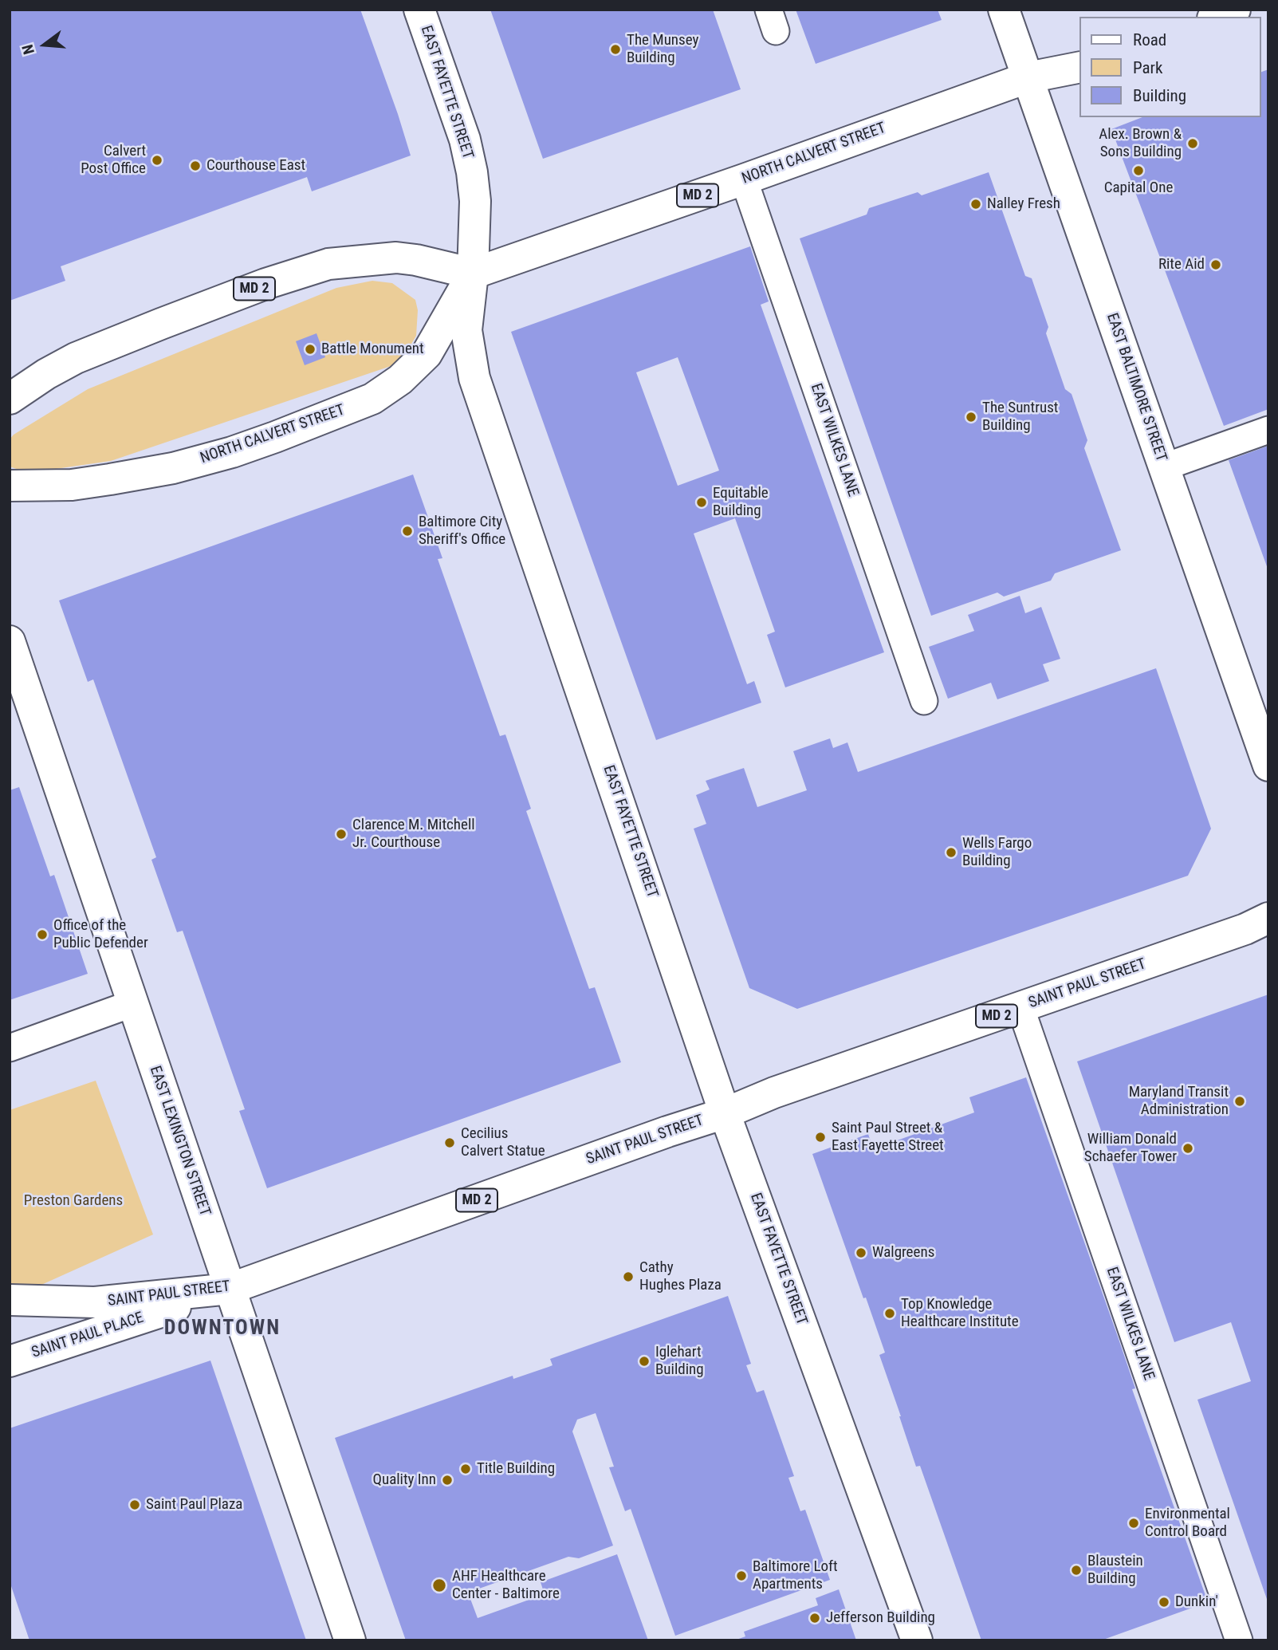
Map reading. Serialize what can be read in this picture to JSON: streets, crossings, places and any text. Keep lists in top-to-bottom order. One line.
{"streets":{"main road":["EAST FAYETTE STREET","NORTH CALVERT STREET","MD 2","EAST BALTIMORE STREET","SAINT PAUL STREET","EAST LEXINGTON STREET","SAINT PAUL PLACE"],"lane":["EAST WILKES LANE"]},"crossings":[["EAST FAYETTE STREET","NORTH CALVERT STREET"],["EAST FAYETTE STREET","MD 2"],["EAST FAYETTE STREET","SAINT PAUL STREET"],["NORTH CALVERT STREET","MD 2"],["NORTH CALVERT STREET","EAST BALTIMORE STREET"],["NORTH CALVERT STREET","EAST WILKES LANE"],["MD 2","EAST BALTIMORE STREET"],["EAST WILKES LANE","SAINT PAUL STREET"],["SAINT PAUL STREET","EAST LEXINGTON STREET"],["SAINT PAUL STREET","SAINT PAUL PLACE"],["EAST LEXINGTON STREET","SAINT PAUL PLACE"]],"districts":["DOWNTOWN"],"parks":["Preston Gardens"],"places":["The Munsey Building","Alex. Brown & Sons Building","Calvert Post Office","Courthouse East","Capital One","Nalley Fresh","Rite Aid","Battle Monument","The Suntrust Building","Equitable Building","Baltimore City Sheriff's Office","Clarence M. Mitchell Jr. Courthouse","Wells Fargo Building","Office of the Public Defender","Maryland Transit Administration","Saint Paul Street & East Fayette Street","Cecilius Calvert Statue","William Donald Schaefer Tower","Walgreens","Cathy Hughes Plaza","Top Knowledge Healthcare Institute","Iglehart Building","Title Building","Quality Inn","Saint Paul Plaza","Environmental Control Board","Blaustein Building","Baltimore Loft Apartments","AHF Healthcare Center - Baltimore","Dunkin'","Jefferson Building"],"legend":["Road","Park","Building"],"north":"left"}
